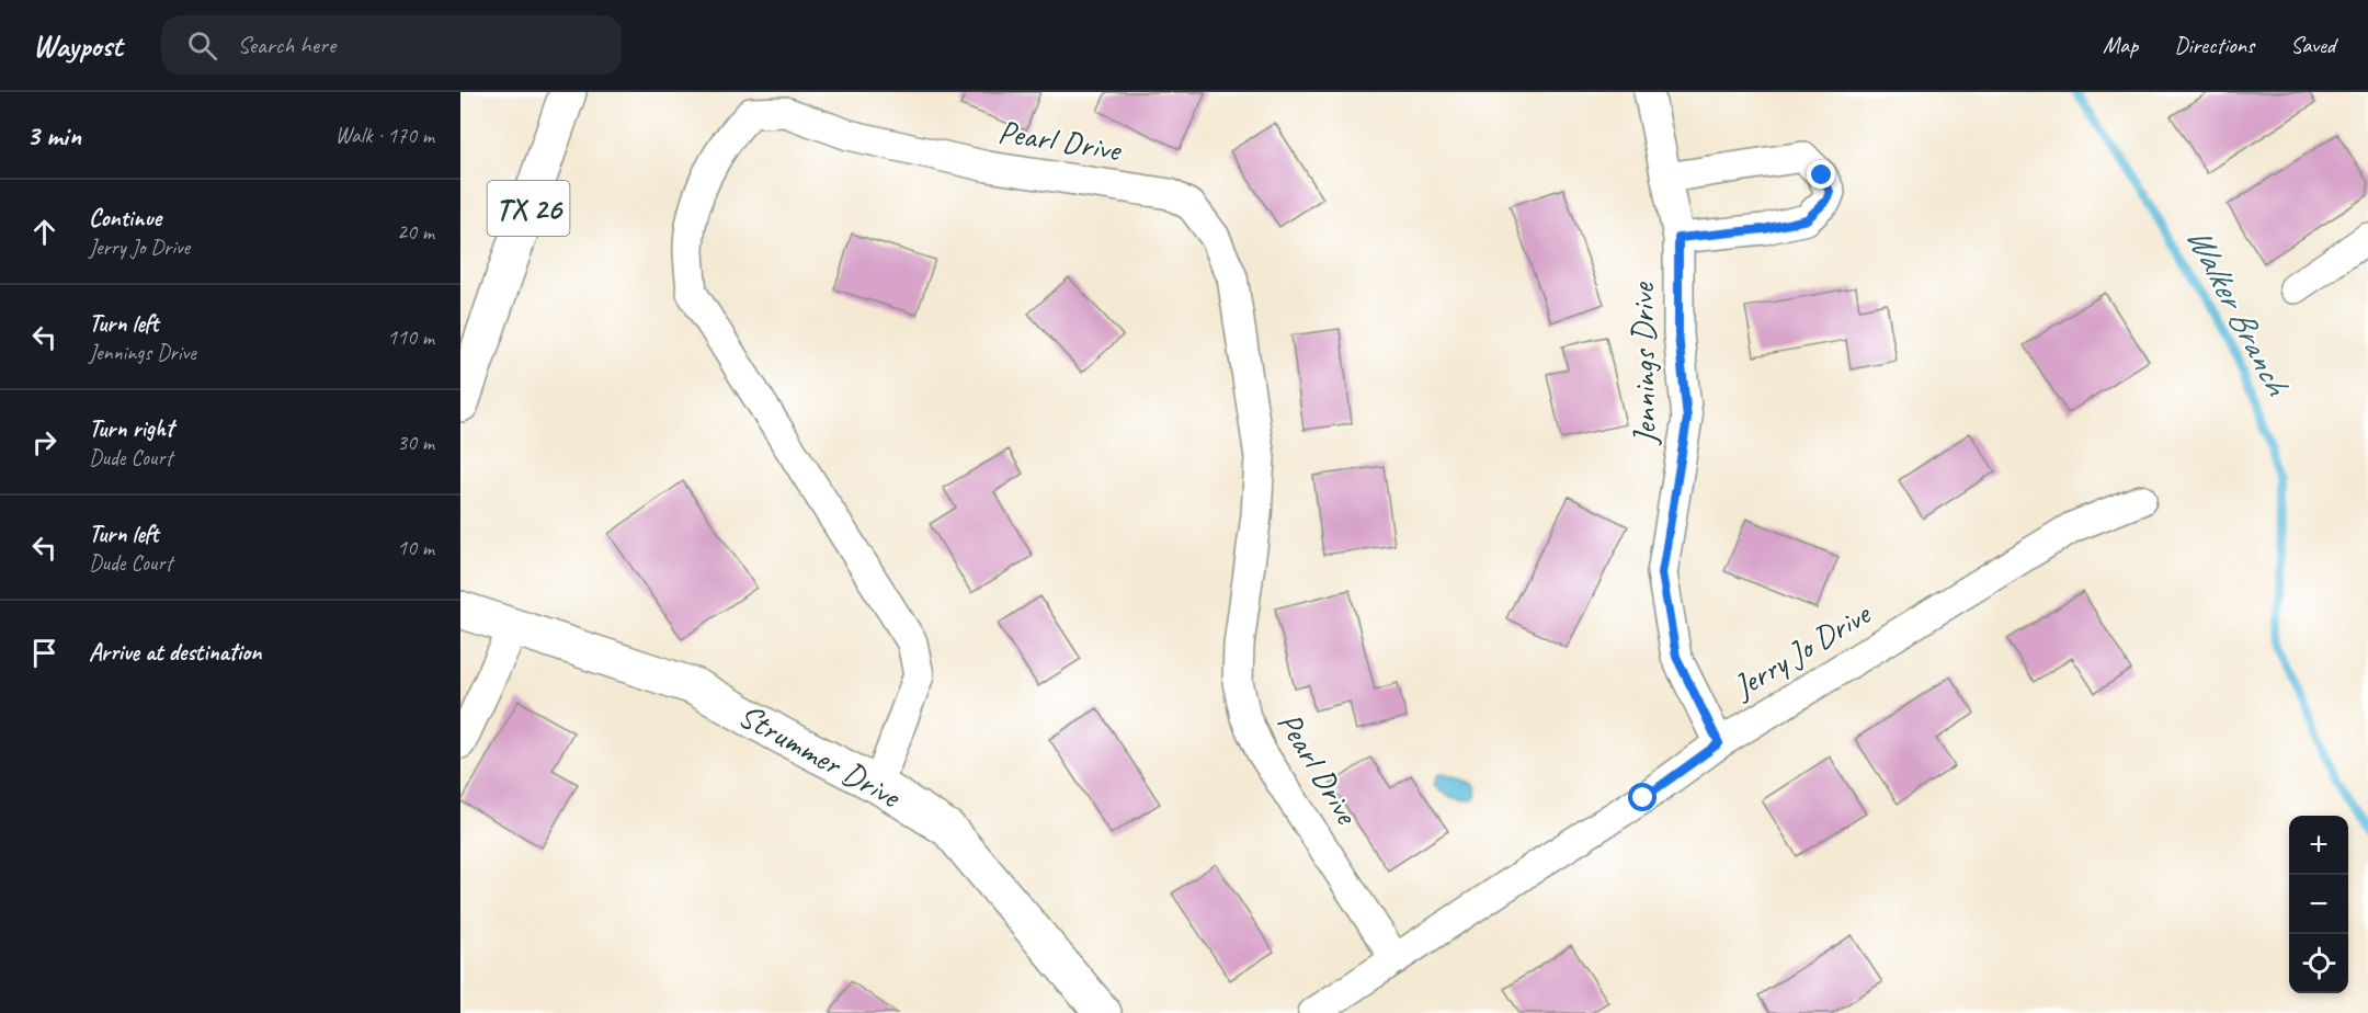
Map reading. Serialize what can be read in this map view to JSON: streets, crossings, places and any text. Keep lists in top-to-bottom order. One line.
{"streets":{"main road":["TX 26","Strummer Drive"],"street":["Pearl Drive","Jennings Drive","Jerry Jo Drive"]},"crossings":[["Pearl Drive","Jerry Jo Drive"],["Pearl Drive","Strummer Drive"],["Jennings Drive","Jerry Jo Drive"]],"water":["Walker Branch"],"page":{"header":"Waypost","search":"Search here","nav":["Map","Directions","Saved"],"heading":["3 min","Walk · 170 m"],"list":[["Continue","Jerry Jo Drive","20 m"],["Turn left","Jennings Drive","110 m"],["Turn right","Dude Court","30 m"],["Turn left","Dude Court","10 m"],"Arrive at destination"],"map_buttons":["+","−"]}}
